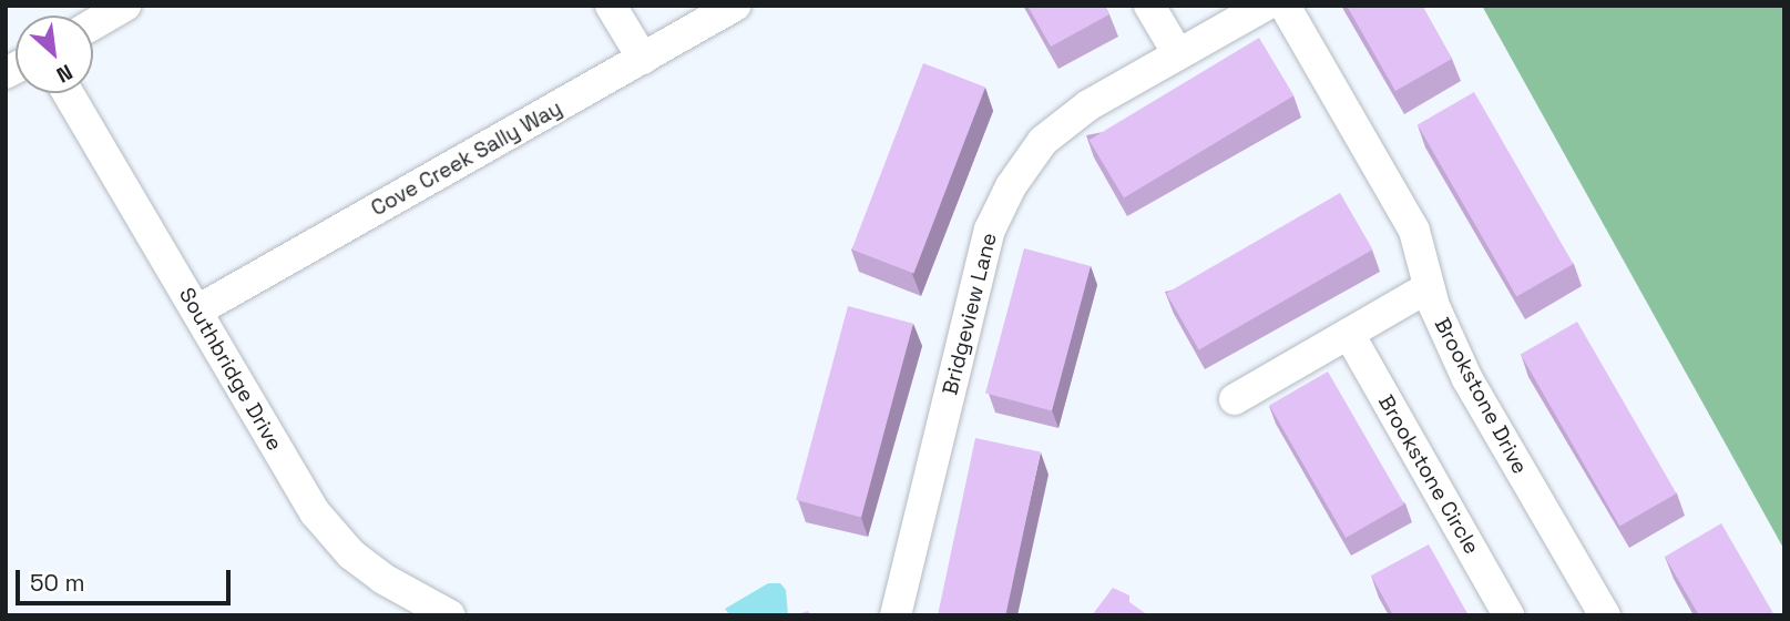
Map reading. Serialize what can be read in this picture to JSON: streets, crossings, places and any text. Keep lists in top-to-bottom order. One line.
{"streets":{"street":["Cove Creek Sally Way","Bridgeview Lane","Southbridge Drive","Brookstone Drive","Brookstone Circle"]},"crossings":[["Cove Creek Sally Way","Southbridge Drive"]],"scale_bar":"50 m","north":"bottom right"}
